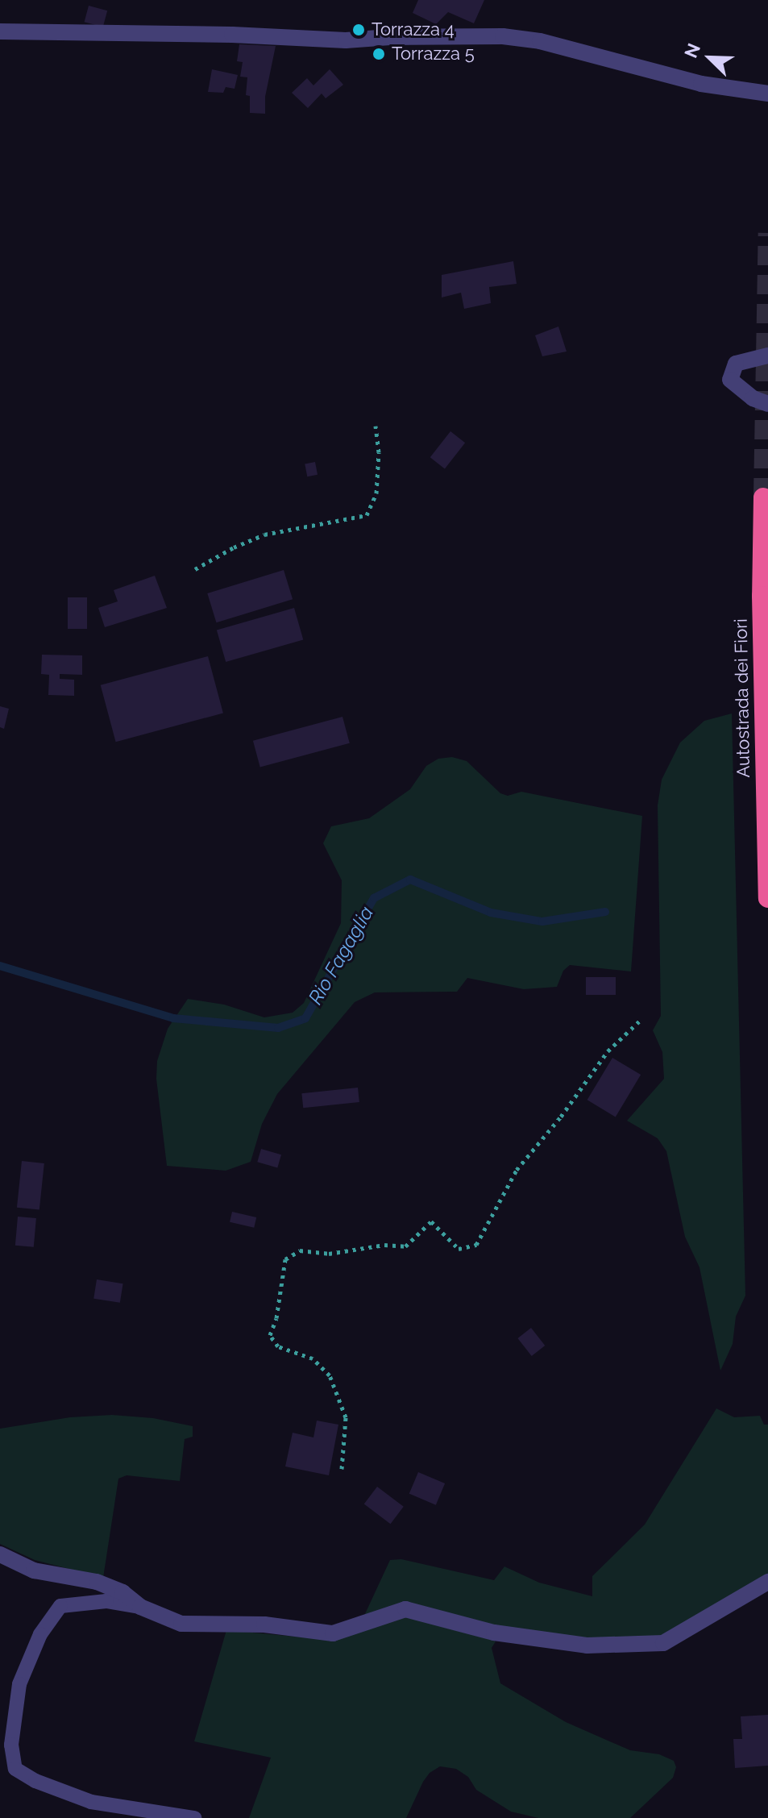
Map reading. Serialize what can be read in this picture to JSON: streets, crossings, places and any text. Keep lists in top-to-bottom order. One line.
{"streets":{"highway":["Autostrada dei Fiori"]},"water":["Rio Fagaglia"],"places":["Torrazza 4","Torrazza 5"],"north":"top left"}
